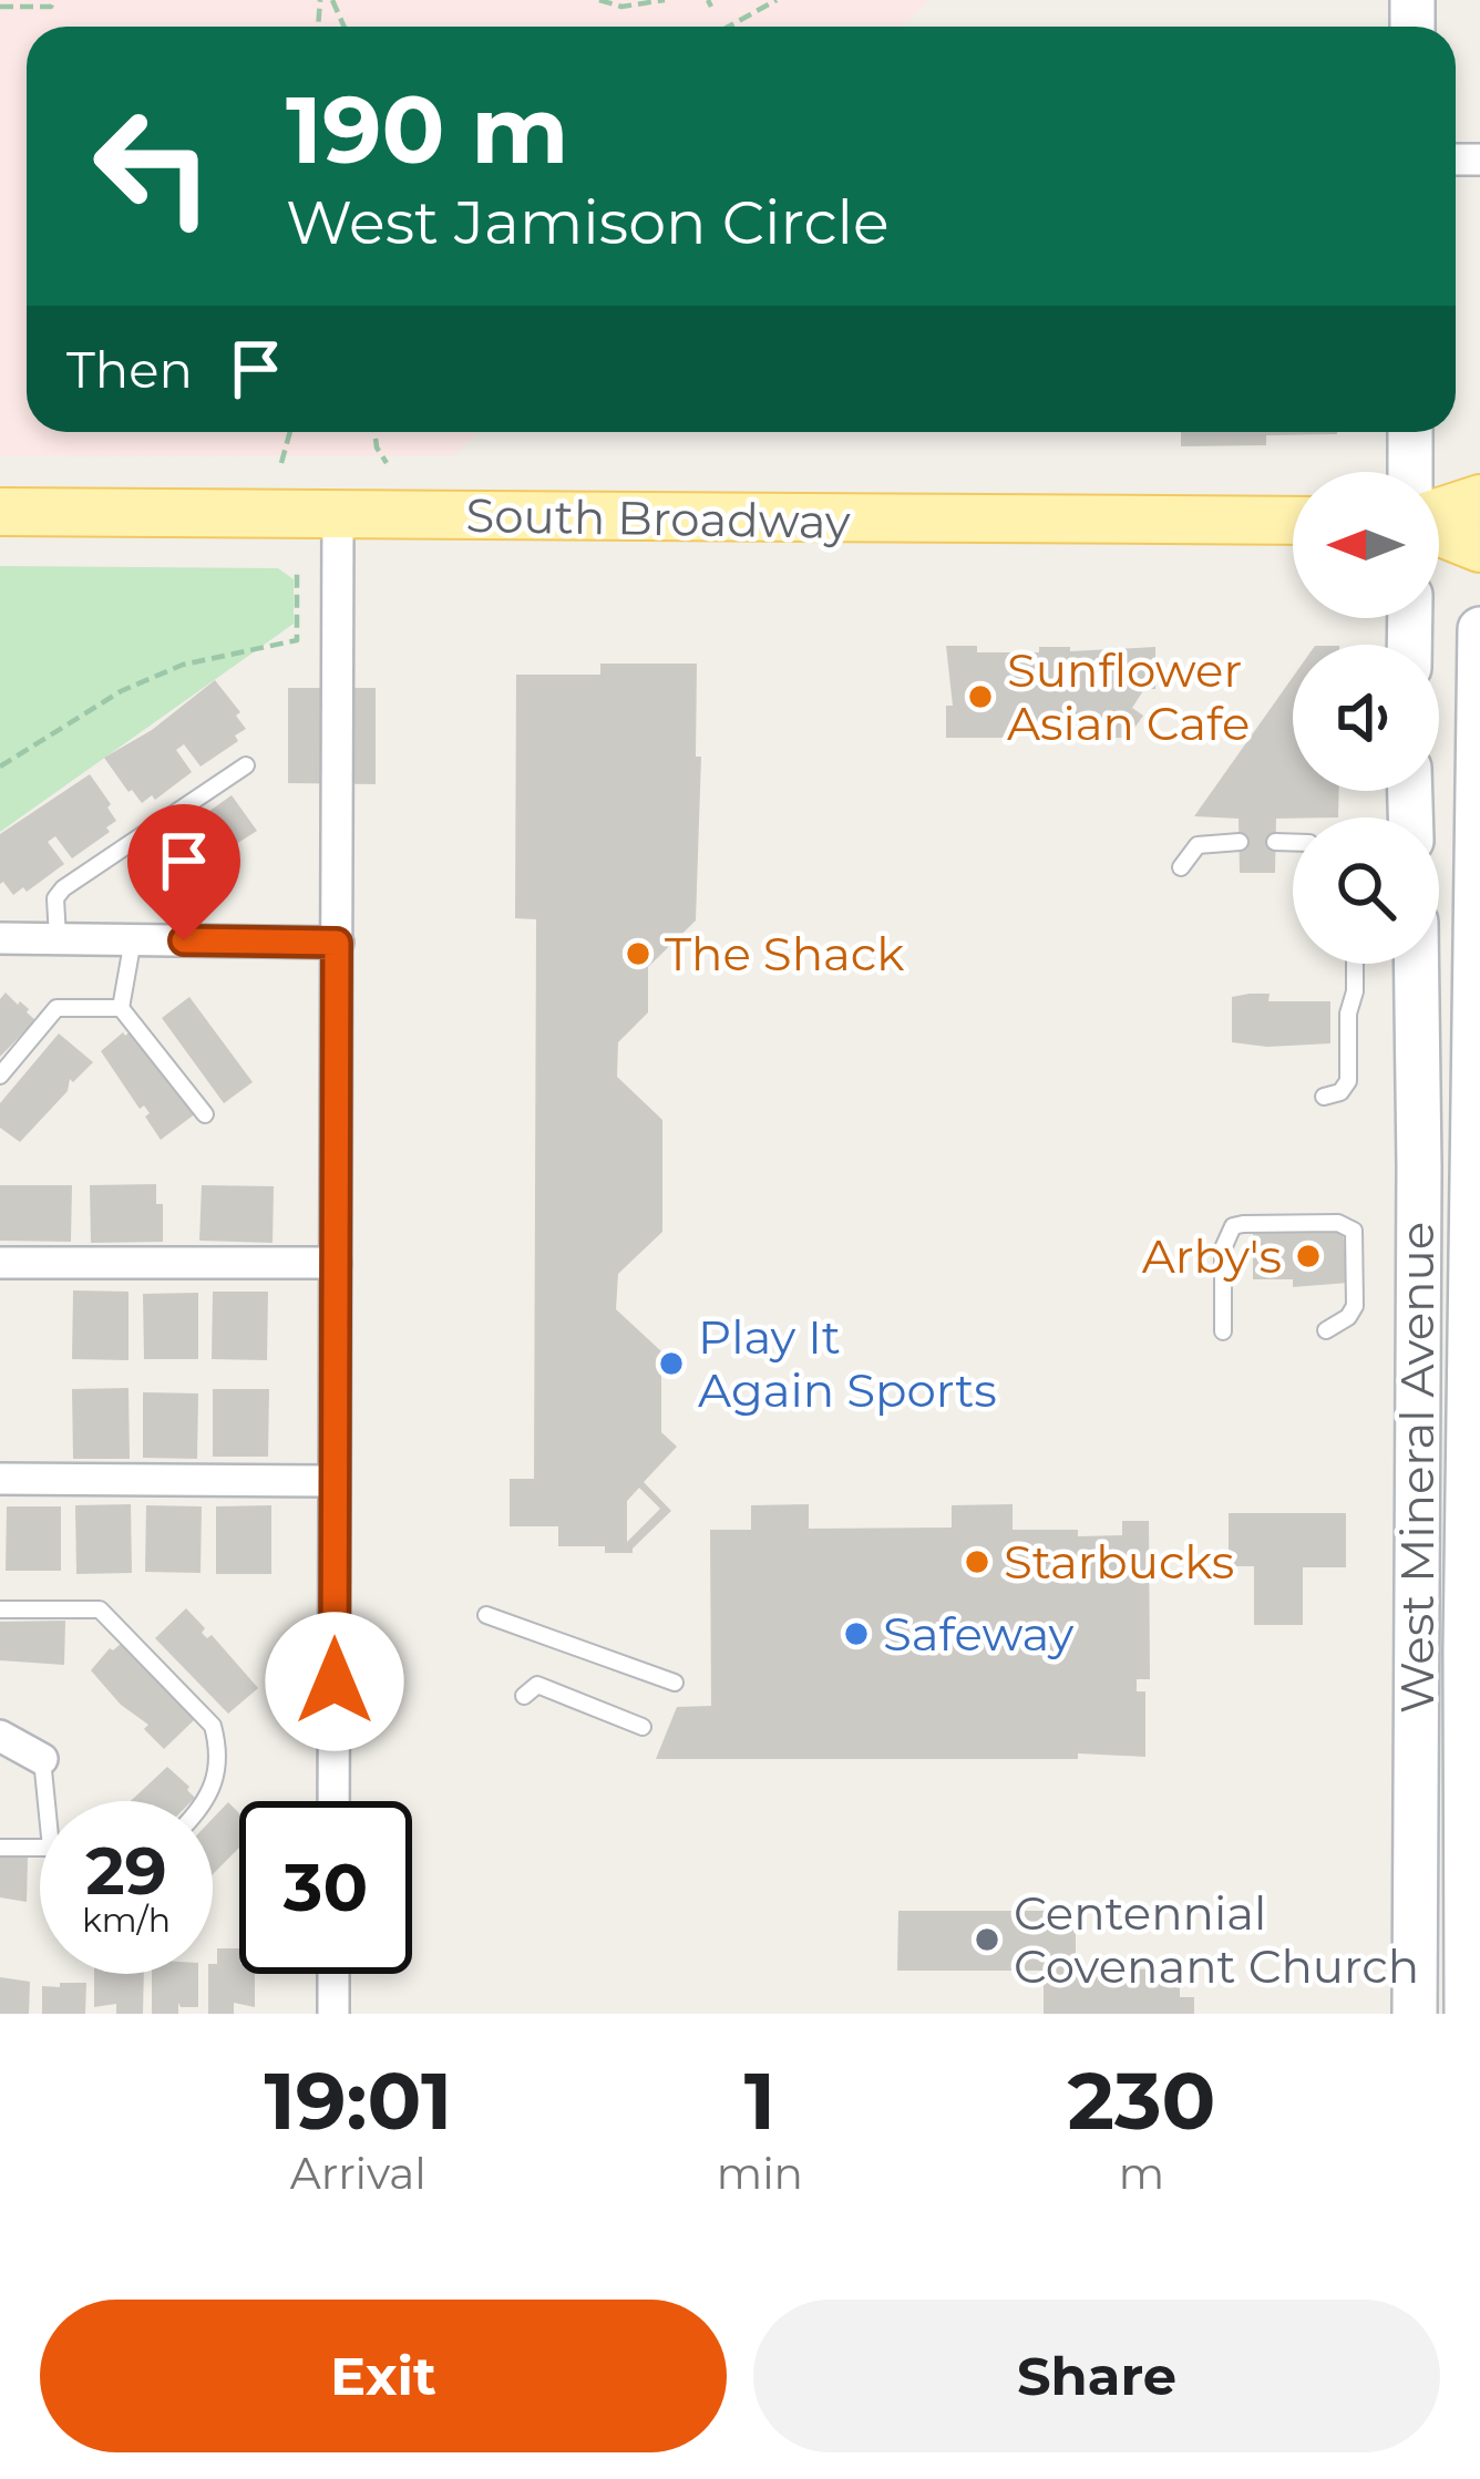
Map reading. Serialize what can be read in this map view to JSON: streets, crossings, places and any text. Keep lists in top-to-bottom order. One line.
{"streets":{"main road":["South Broadway","West Mineral Avenue"]},"places":["Sunflower Asian Cafe","The Shack","Arby's","Play It Again Sports","Starbucks","Safeway","Centennial Covenant Church"],"north":"left","page":{"turn":["190 m","West Jamison Circle"],"then":"Then","speed":"29 km/h","limit":"30","eta":["19:01","Arrival","1","min","230","m"],"buttons":["Exit","Share"]}}
